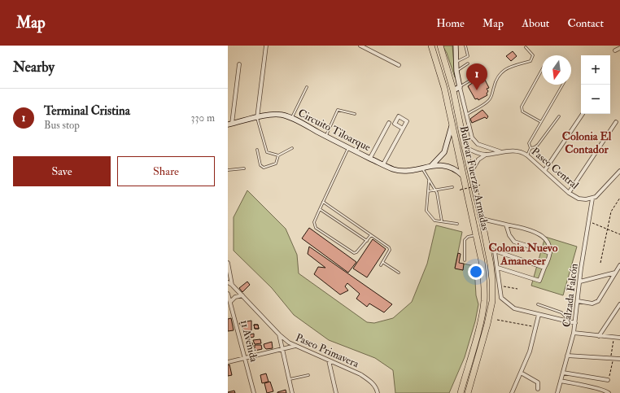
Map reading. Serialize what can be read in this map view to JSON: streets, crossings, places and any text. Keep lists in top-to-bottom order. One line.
{"streets":{"highway":["Bulevar Fuerzas Armadas"],"street":["Circuito Tiloarque","Paseo Central","Calzada Falcón","11 Avenida","Paseo Primavera"]},"crossings":[["Circuito Tiloarque","Bulevar Fuerzas Armadas"],["Paseo Central","Bulevar Fuerzas Armadas"],["Paseo Central","Calzada Falcón"]],"districts":["Colonia El Contador","Colonia Nuevo Amanecer"],"north":"bottom","page":{"header":"Map","nav":["Home","Map","About","Contact"],"heading":"Nearby","map_buttons":["+","−"],"pins":"1","list":[{"mark":"1","name":"Terminal Cristina","note":"Bus stop","value":"330 m"}],"buttons":["Save","Share"]}}
